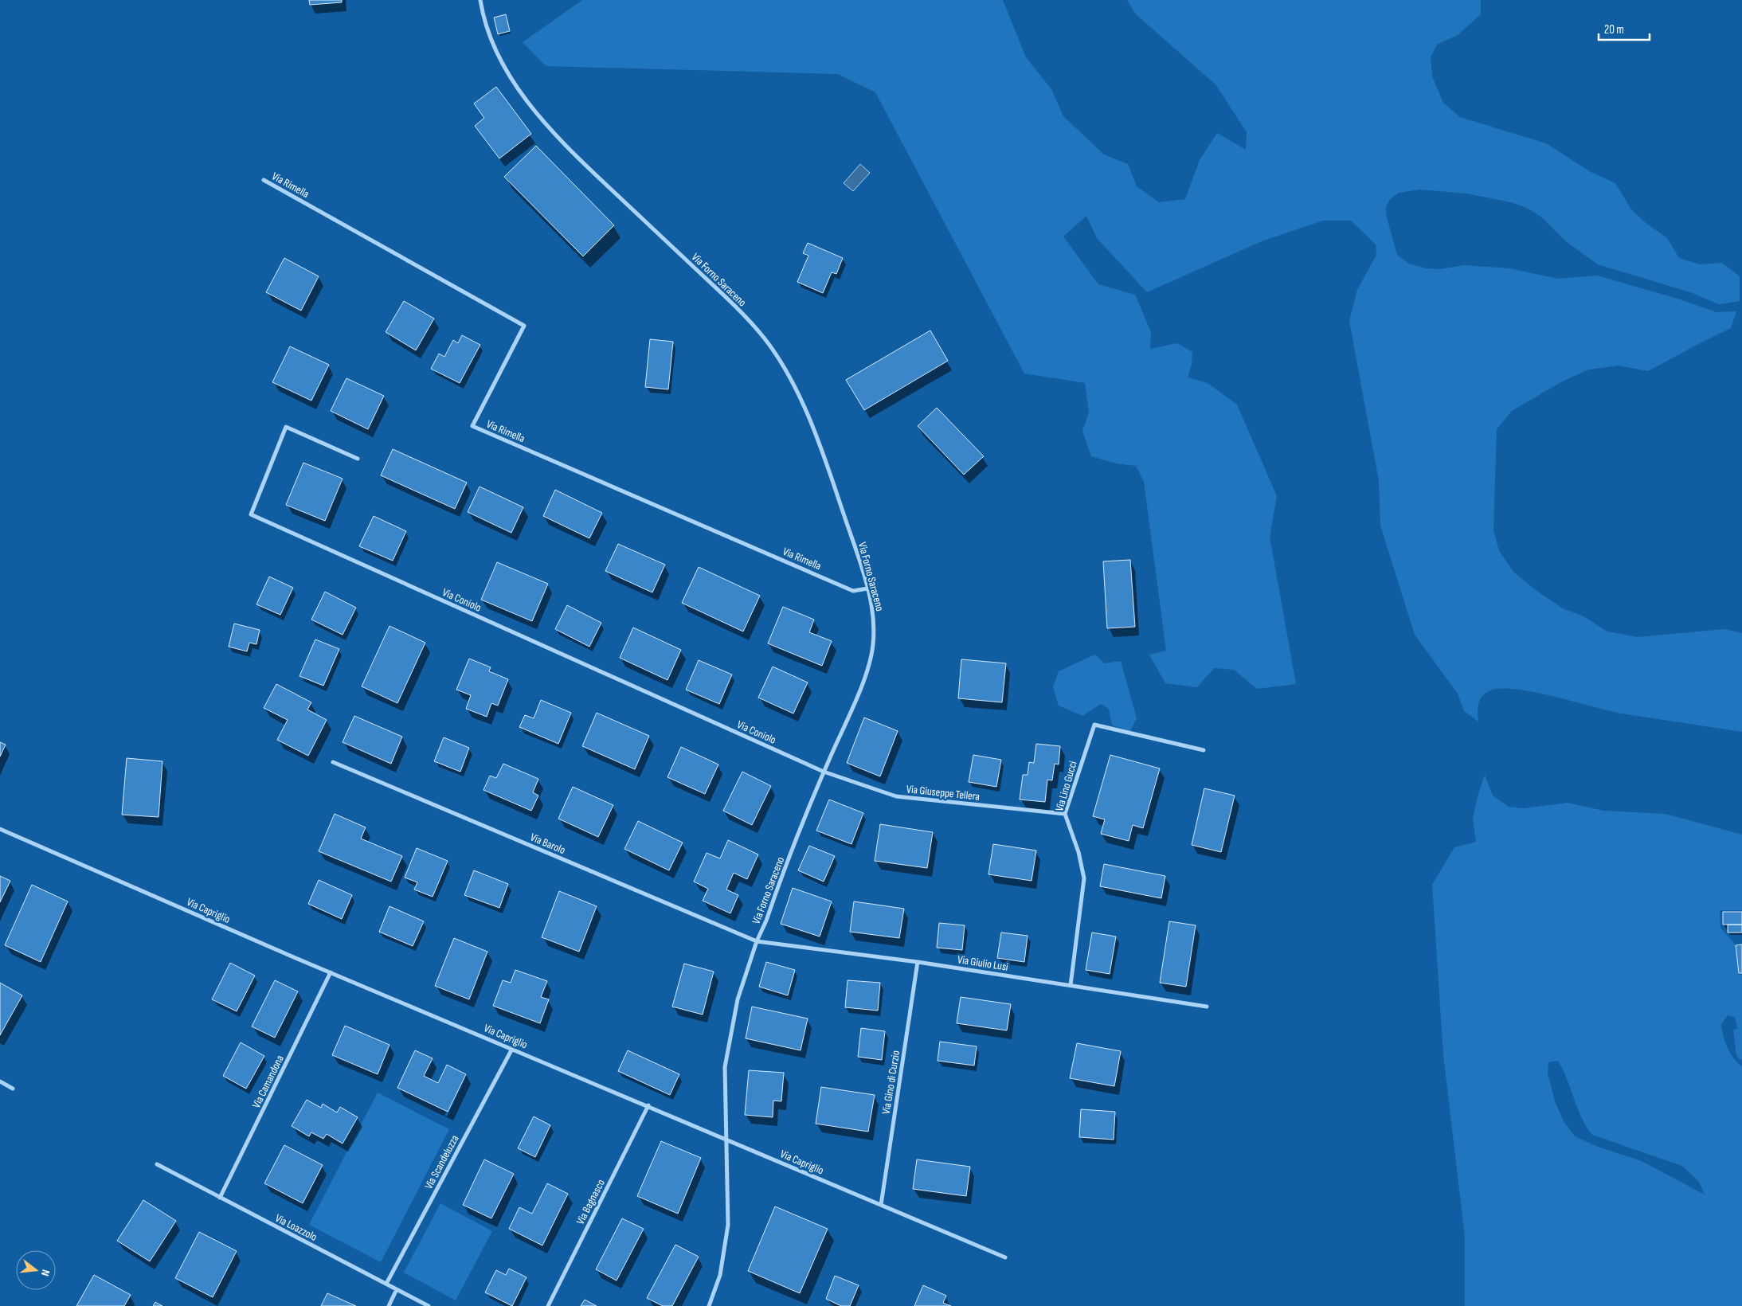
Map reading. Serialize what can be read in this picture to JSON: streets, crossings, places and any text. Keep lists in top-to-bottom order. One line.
{"streets":{"street":["Via Rimella","Via Forno Saraceno","Via Coniolo","Via Lino Gucci","Via Giuseppe Tellera","Via Barolo","Via Capriglio","Via Giulio Lusi","Via Camandona","Via Gino di Curzio","Via Scandeluzza","Via Bagnasco","Via Loazzolo"]},"crossings":[["Via Rimella","Via Forno Saraceno"],["Via Forno Saraceno","Via Coniolo"],["Via Forno Saraceno","Via Giuseppe Tellera"],["Via Forno Saraceno","Via Barolo"],["Via Forno Saraceno","Via Capriglio"],["Via Forno Saraceno","Via Giulio Lusi"],["Via Coniolo","Via Giuseppe Tellera"],["Via Lino Gucci","Via Giuseppe Tellera"],["Via Lino Gucci","Via Giulio Lusi"],["Via Barolo","Via Giulio Lusi"],["Via Capriglio","Via Camandona"],["Via Capriglio","Via Gino di Curzio"],["Via Capriglio","Via Scandeluzza"],["Via Capriglio","Via Bagnasco"],["Via Giulio Lusi","Via Gino di Curzio"],["Via Camandona","Via Loazzolo"],["Via Scandeluzza","Via Loazzolo"]],"scale_bar":"20 m","north":"right"}
